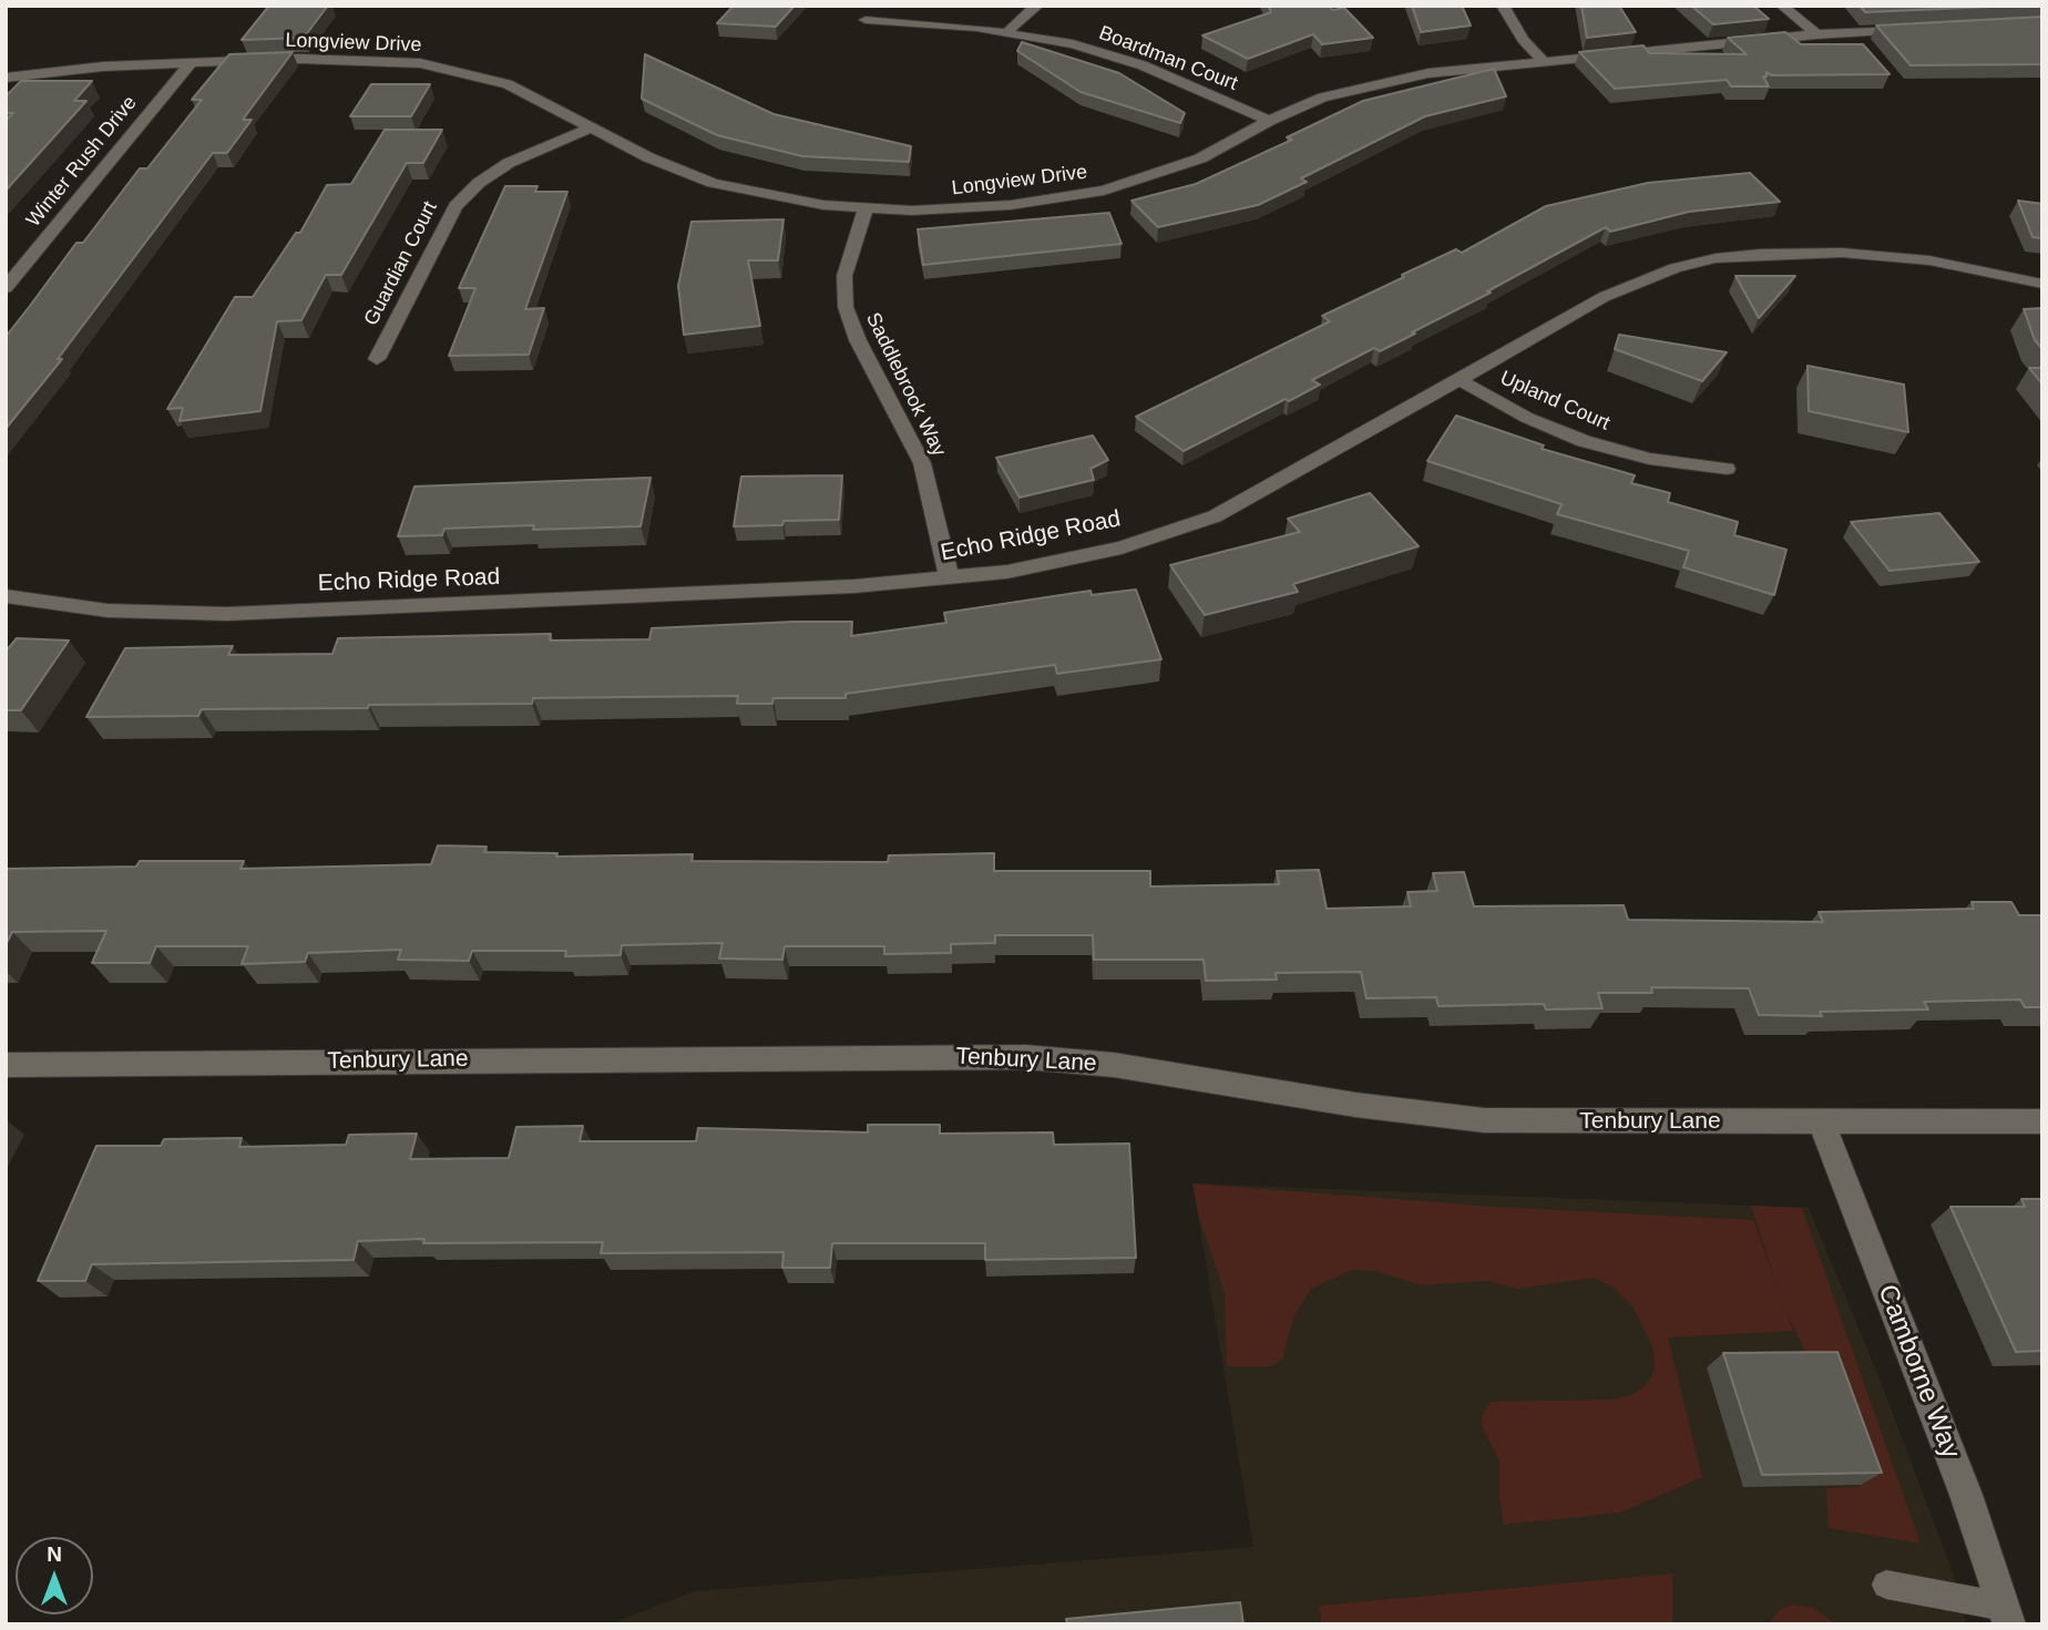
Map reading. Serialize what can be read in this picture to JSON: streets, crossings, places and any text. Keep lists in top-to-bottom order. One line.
{"streets":{"street":["Longview Drive","Boardman Court","Winter Rush Drive","Guardian Court","Saddlebrook Way","Upland Court","Echo Ridge Road","Tenbury Lane","Camborne Way"]},"crossings":[["Longview Drive","Boardman Court"],["Longview Drive","Winter Rush Drive"],["Longview Drive","Guardian Court"],["Longview Drive","Saddlebrook Way"],["Saddlebrook Way","Echo Ridge Road"],["Upland Court","Echo Ridge Road"],["Tenbury Lane","Camborne Way"]],"north":"top"}
